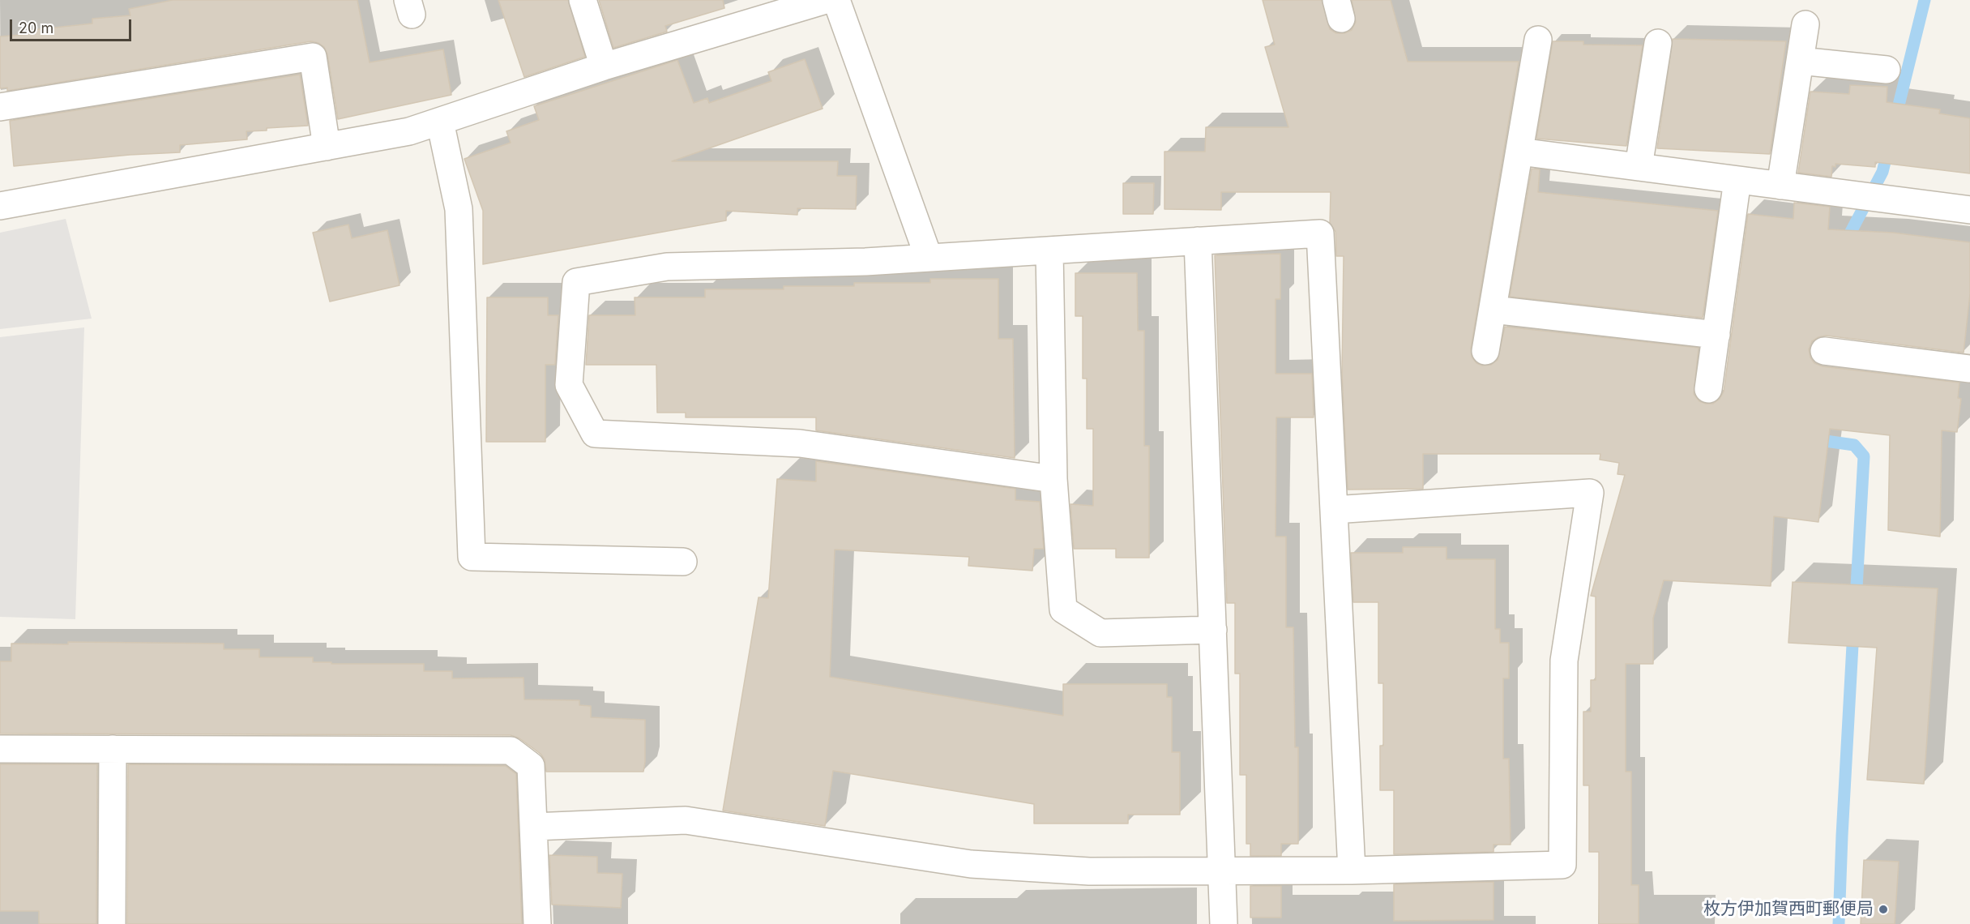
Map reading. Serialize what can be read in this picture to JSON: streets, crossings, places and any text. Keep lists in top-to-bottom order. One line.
{"places":["枚方伊加賀西町郵便局"],"scale_bar":"20 m"}
